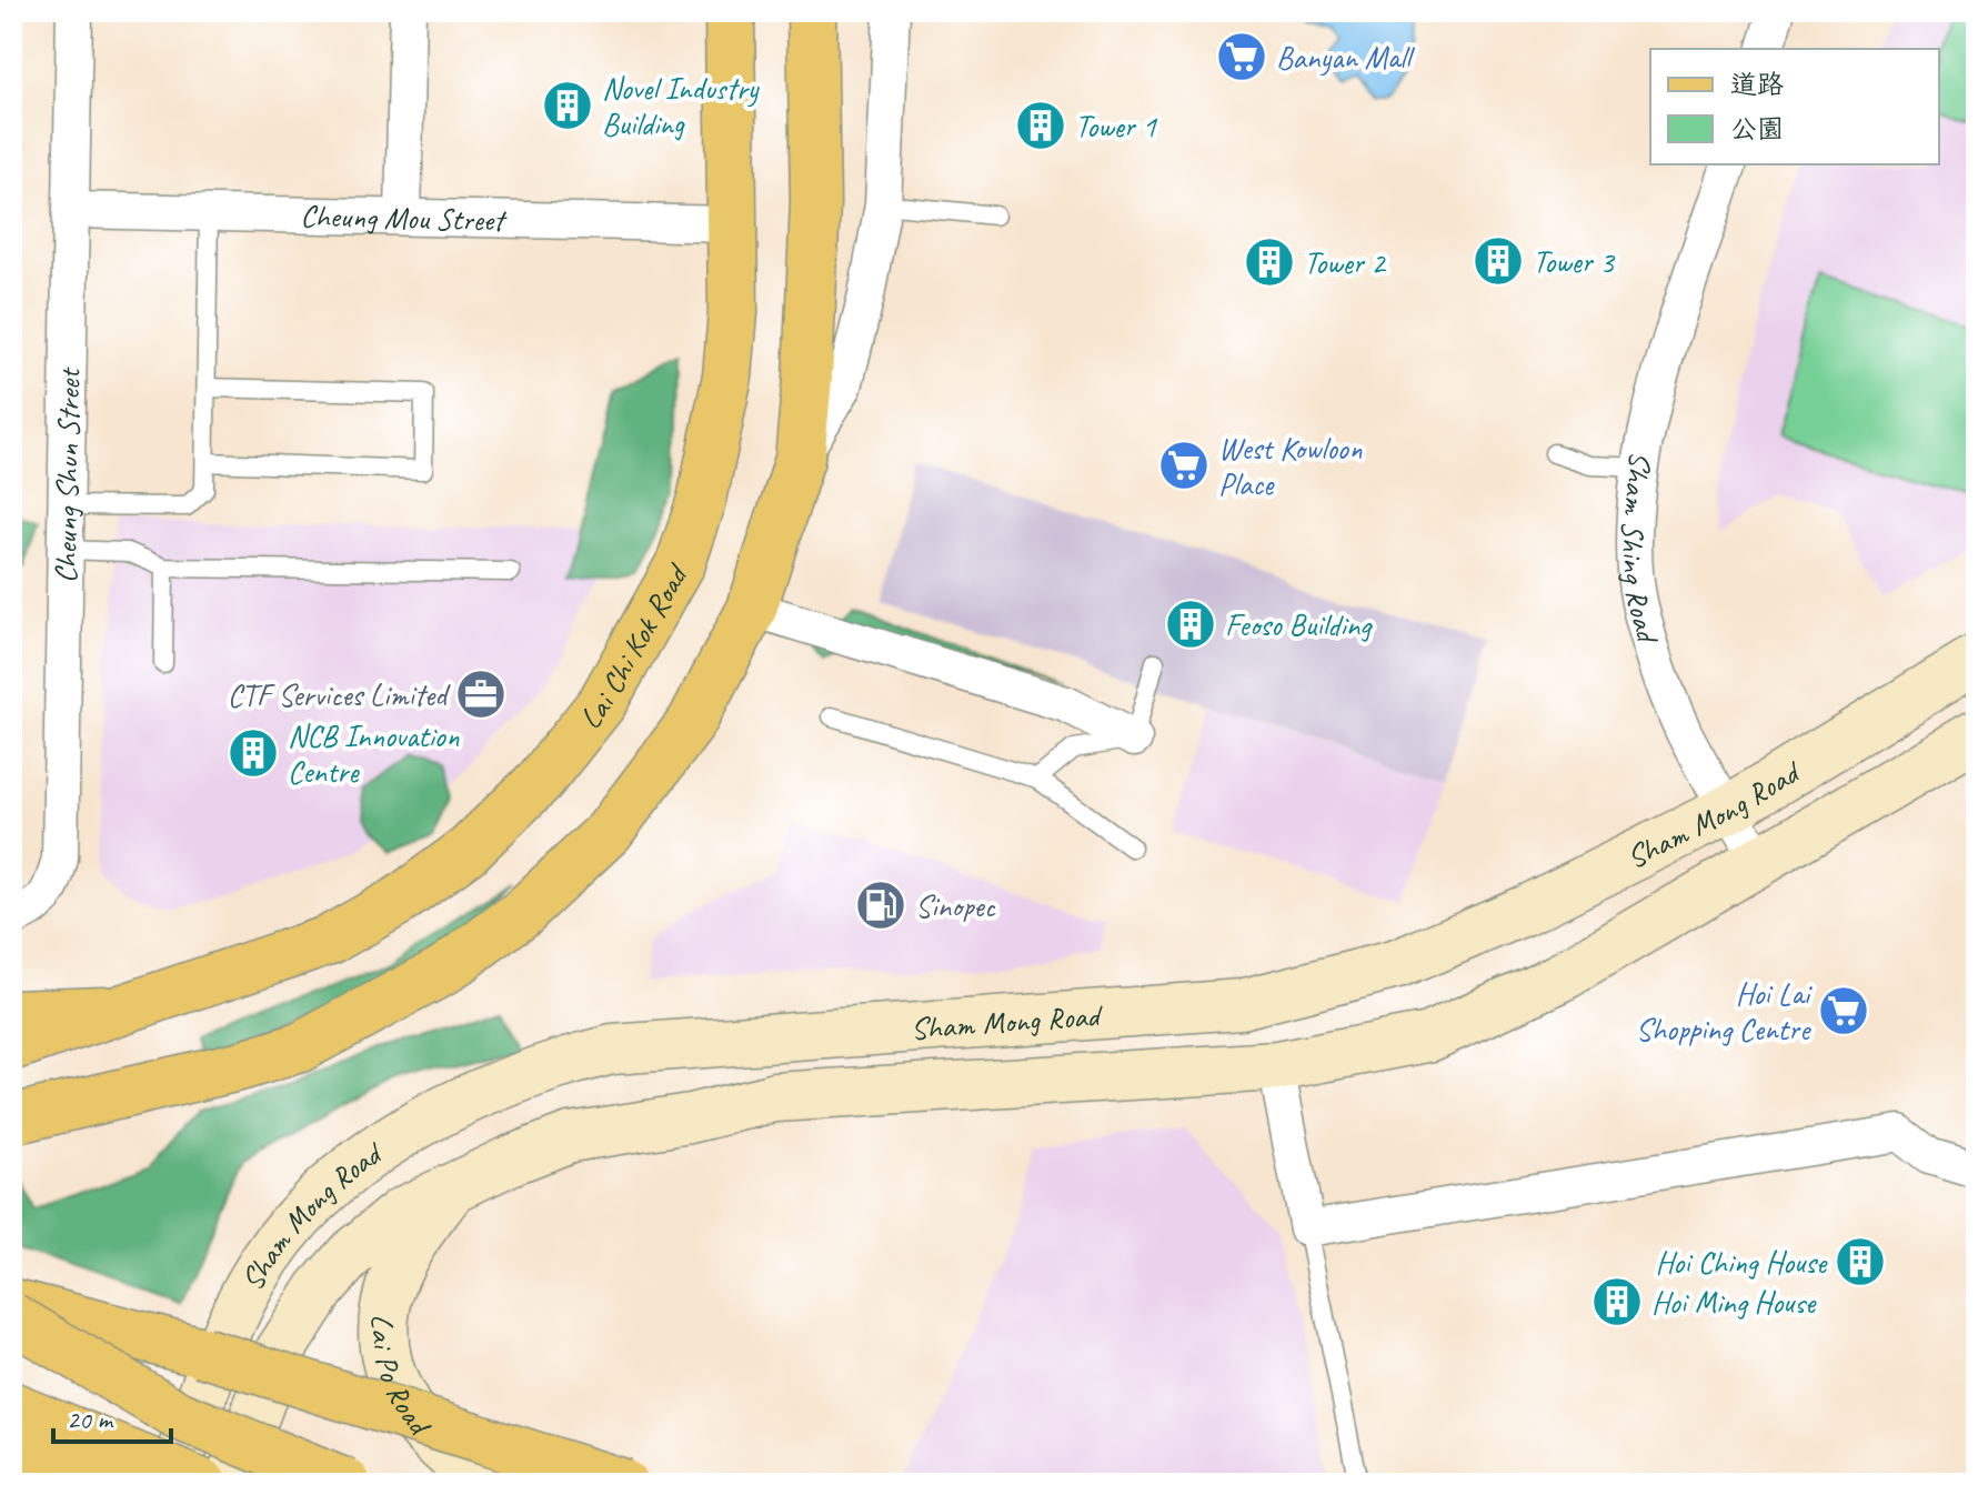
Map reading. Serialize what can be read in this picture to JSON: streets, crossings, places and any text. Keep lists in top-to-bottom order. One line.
{"streets":{"main road":["Lai Chi Kok Road"],"street":["Cheung Mou Street","Cheung Shun Street","Sham Shing Road","Sham Mong Road","Lai Po Road"]},"crossings":[["Cheung Mou Street","Cheung Shun Street"],["Cheung Mou Street","Lai Chi Kok Road"],["Sham Shing Road","Sham Mong Road"],["Sham Mong Road","Lai Po Road"]],"places":{"supermarket":["Banyan Mall","West Kowloon Place","Hoi Lai Shopping Centre"],"building":["Novel Industry Building","Tower 1","Tower 3","Tower 2","Feoso Building","NCB Innovation Centre","Hoi Ching House","Hoi Ming House"],"office":["CTF Services Limited"],"fuel station":["Sinopec"]},"legend":["道路","公園"],"scale_bar":"20 m"}
